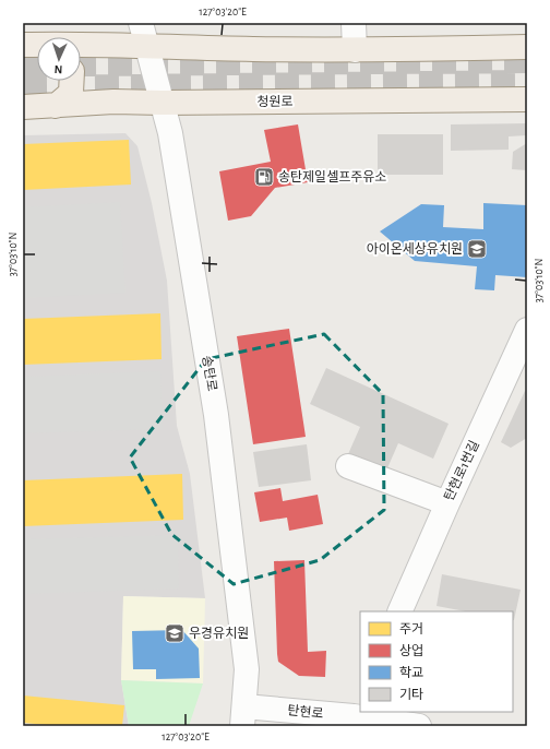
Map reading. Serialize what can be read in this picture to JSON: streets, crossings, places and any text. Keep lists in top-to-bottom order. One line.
{"streets":{"main road":["청원로"],"street":["송탄로","탄현로1번길","탄현로"]},"crossings":[["청원로","송탄로"],["송탄로","탄현로"]],"places":{"fuel station":["송탄제일셀프주유소"],"school or university":["아이온세상유치원","우경유치원"]},"legend":["주거","상업","학교","기타"],"north":"bottom","coordinates":["127°03'20\"E","37°03'10\"N"]}
